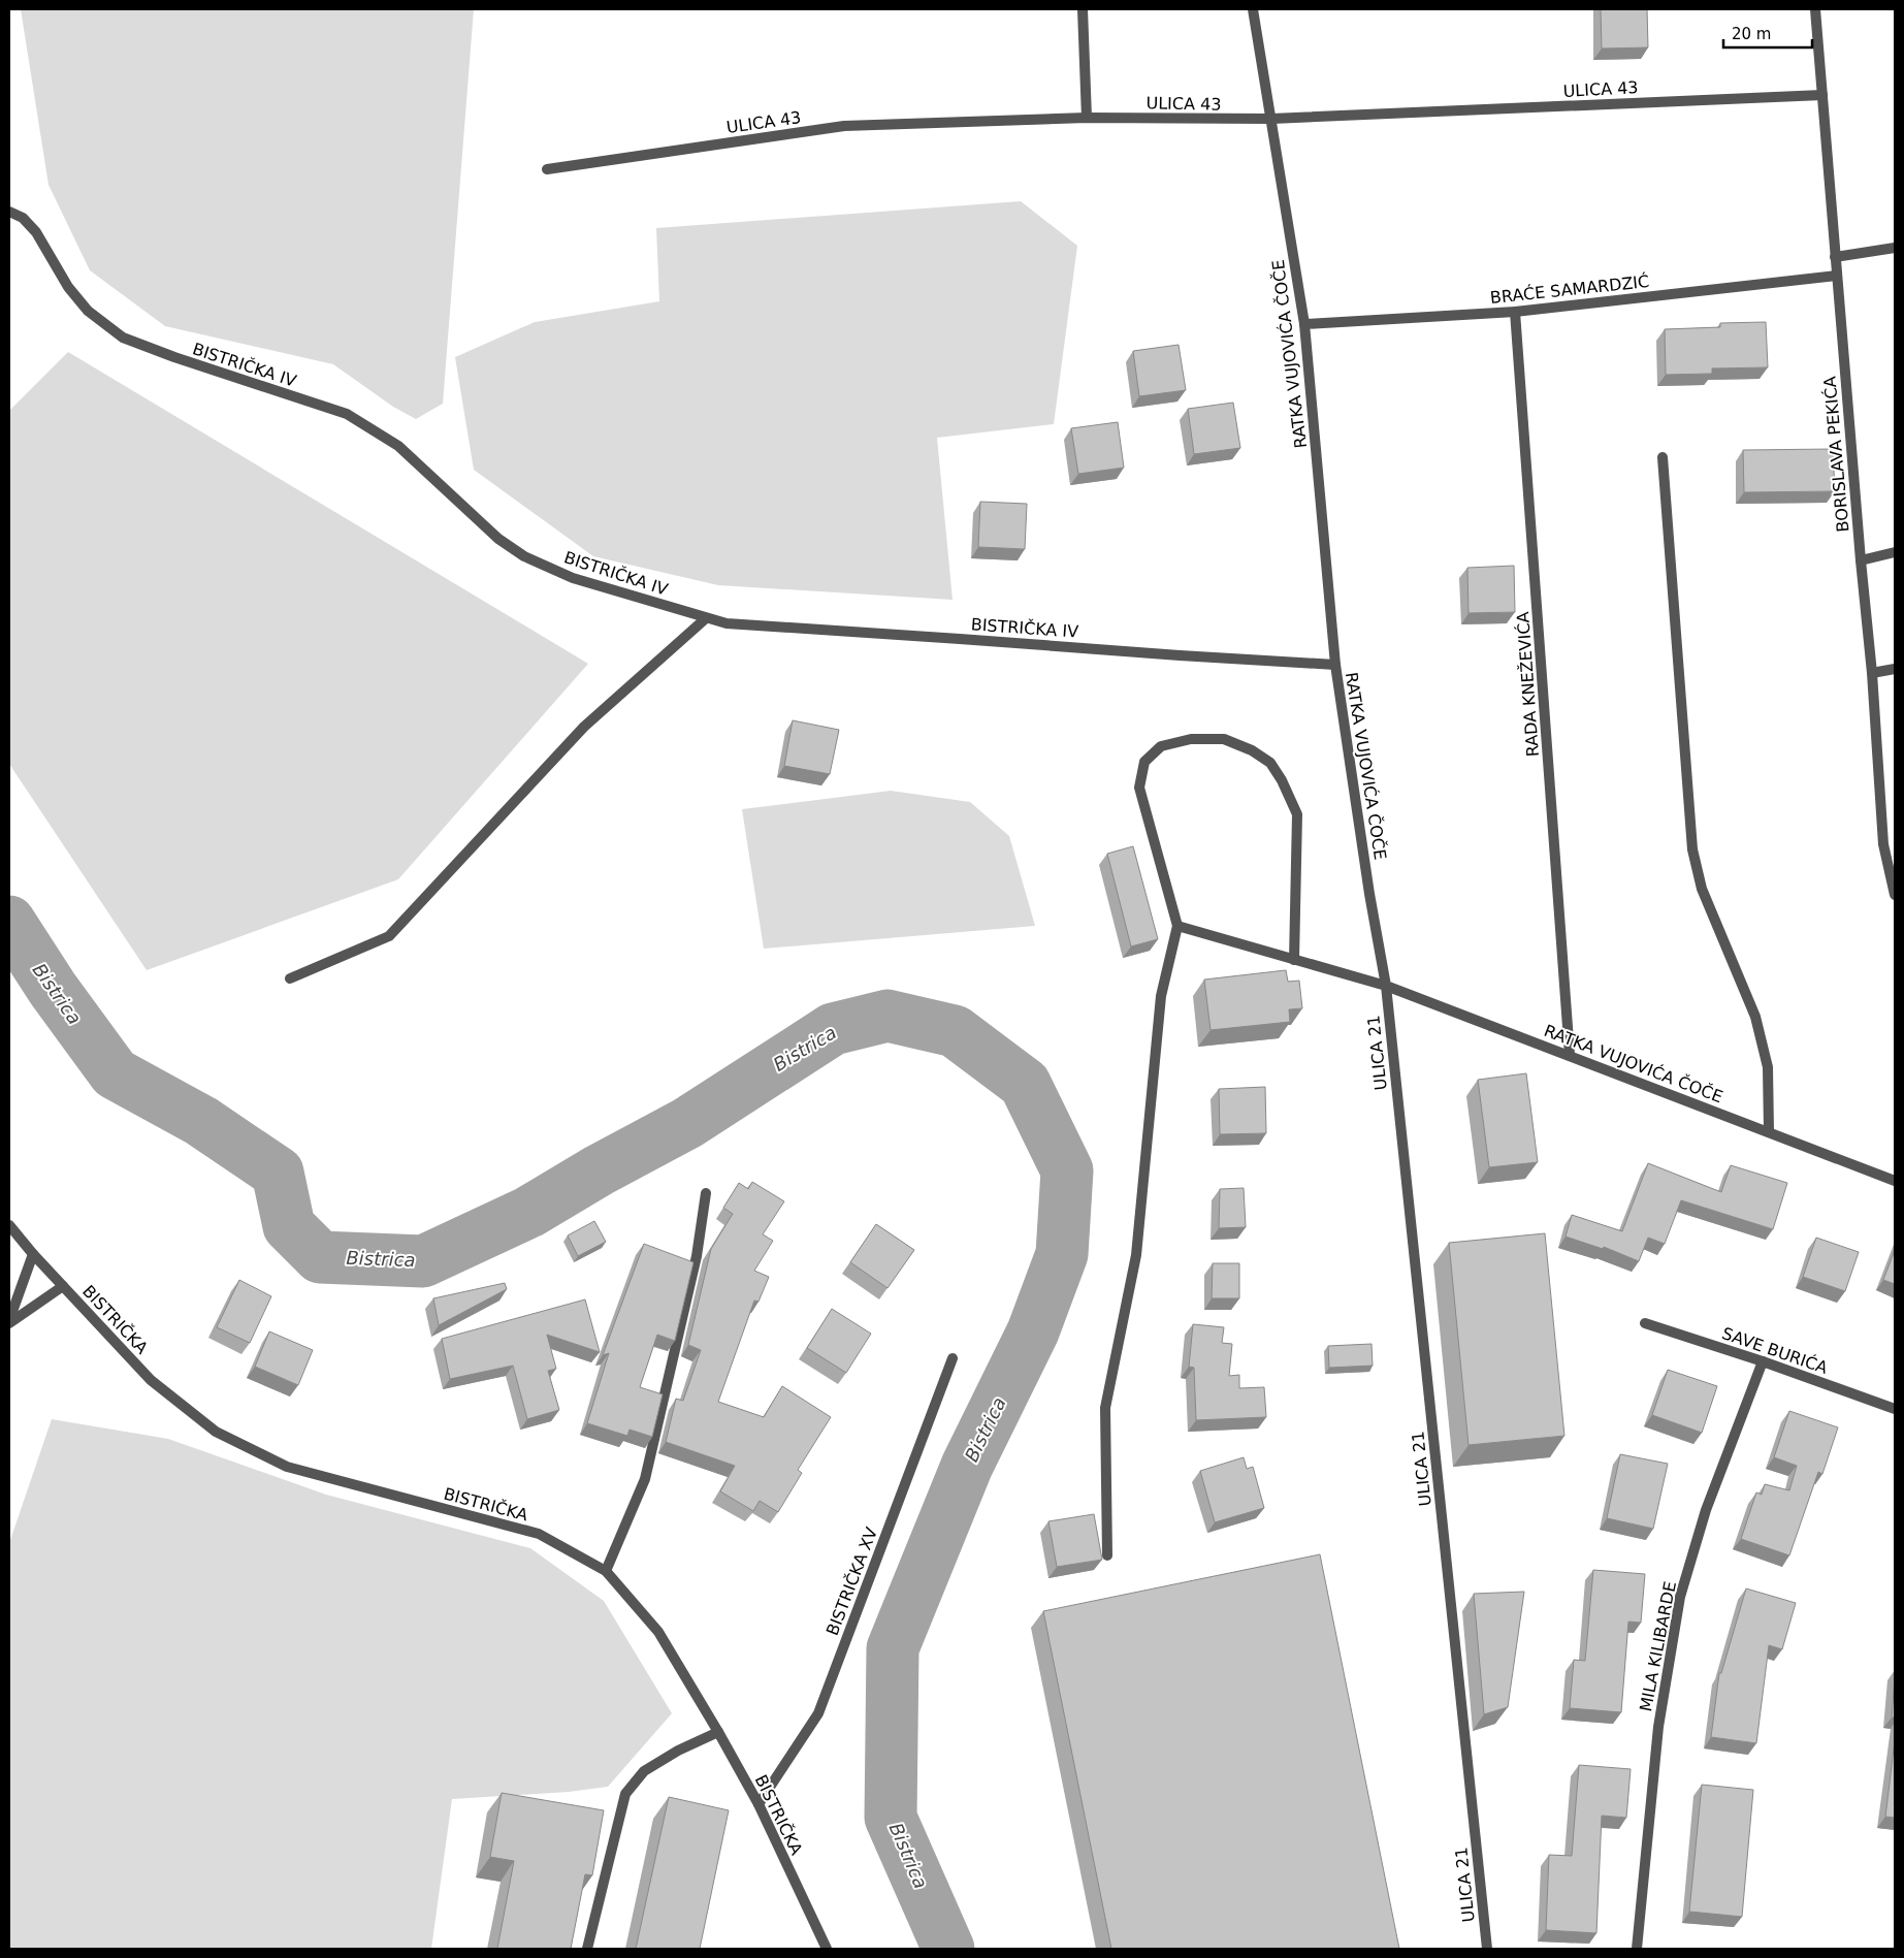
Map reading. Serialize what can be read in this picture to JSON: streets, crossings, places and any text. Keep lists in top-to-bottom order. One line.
{"streets":{"street":["ULICA 43","BRAĆE SAMARDZIĆ","RATKA VUJOVIĆA ČOČE","BISTRIČKA IV","BORISLAVA PEKIĆA","RADA KNEŽEVIĆA","ULICA 21","BISTRIČKA","SAVE BURIĆA","BISTRIČKA XV","MILA KILIBARDE"]},"crossings":[["ULICA 43","RATKA VUJOVIĆA ČOČE"],["ULICA 43","BORISLAVA PEKIĆA"],["BRAĆE SAMARDZIĆ","RATKA VUJOVIĆA ČOČE"],["BRAĆE SAMARDZIĆ","BORISLAVA PEKIĆA"],["BRAĆE SAMARDZIĆ","RADA KNEŽEVIĆA"],["RATKA VUJOVIĆA ČOČE","BISTRIČKA IV"],["RATKA VUJOVIĆA ČOČE","RADA KNEŽEVIĆA"],["RATKA VUJOVIĆA ČOČE","ULICA 21"],["BISTRIČKA","BISTRIČKA XV"],["SAVE BURIĆA","MILA KILIBARDE"]],"water":["Bistrica"],"scale_bar":"20 m"}
